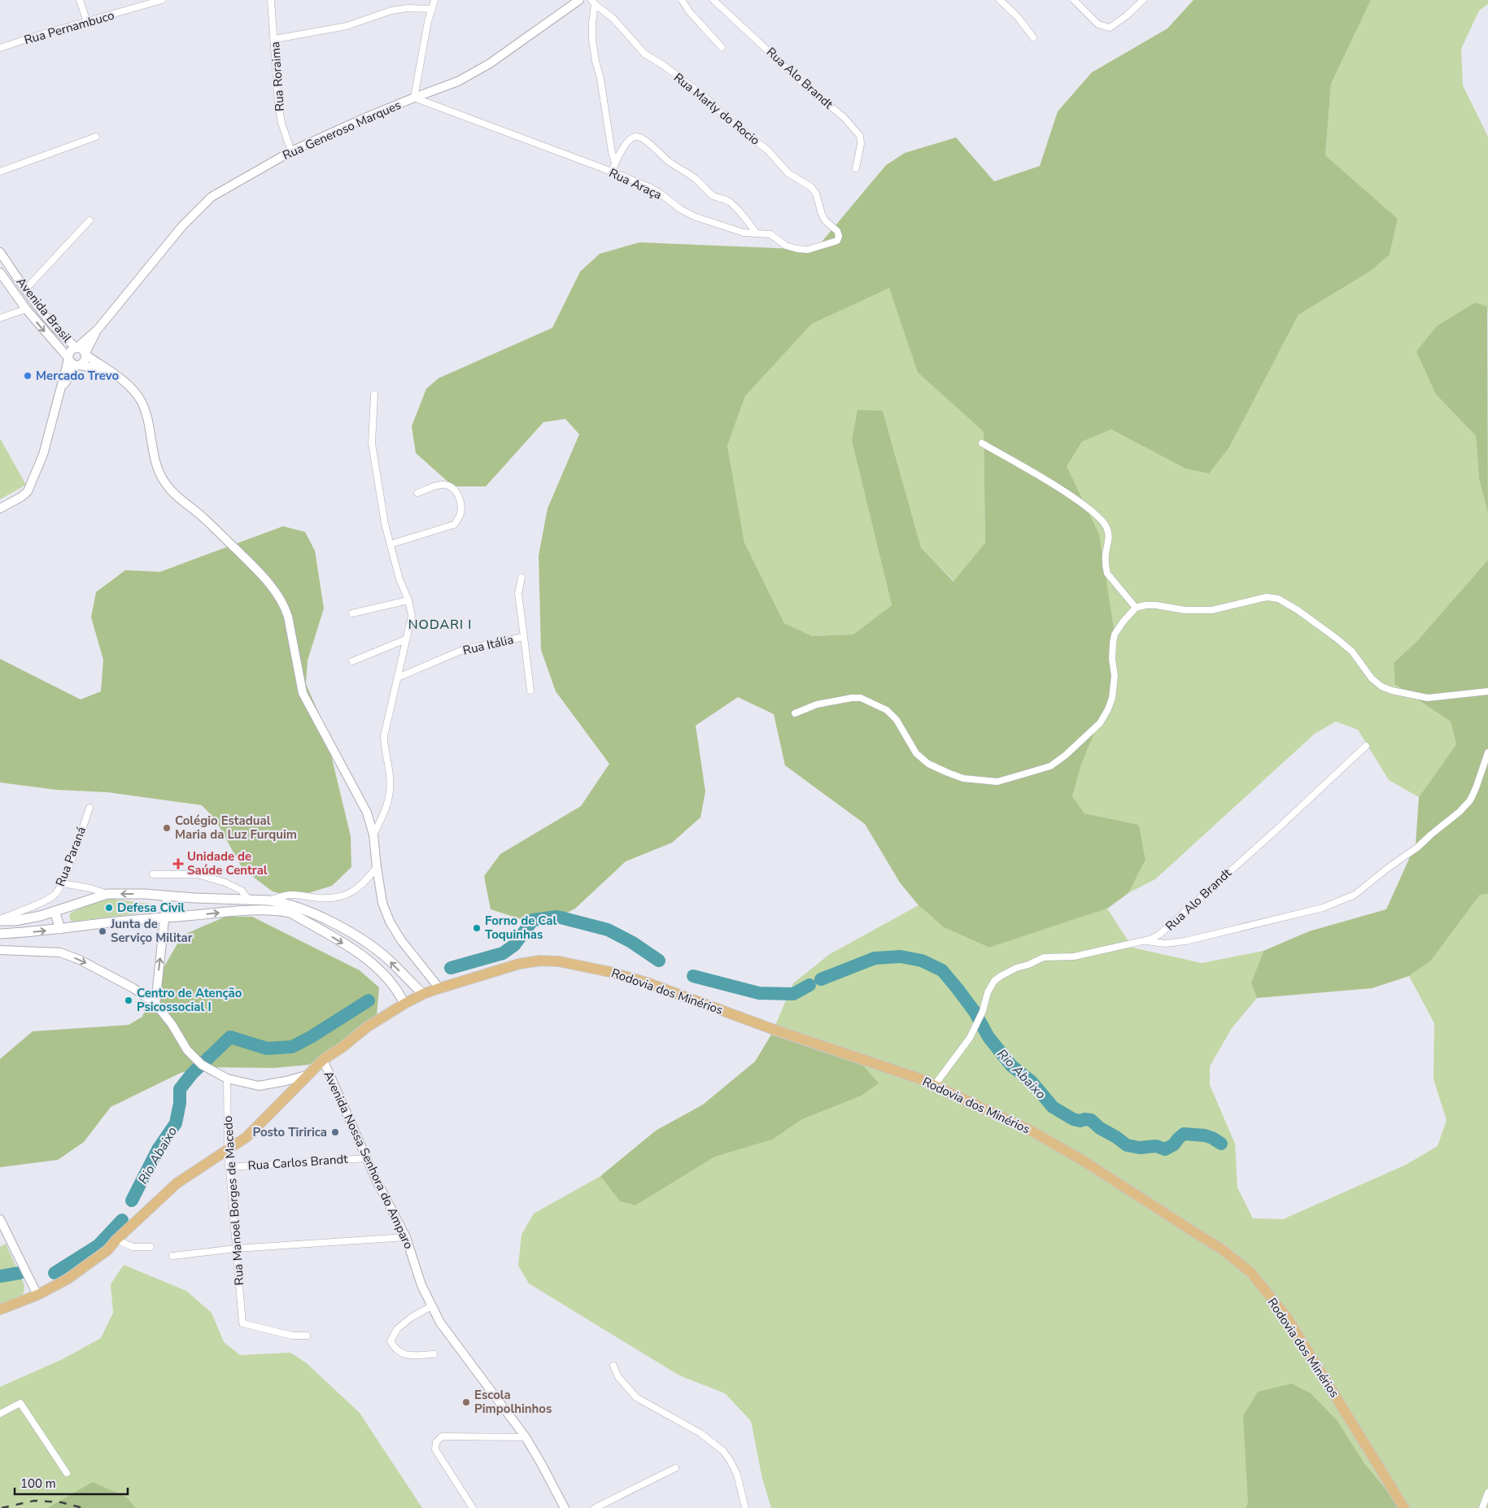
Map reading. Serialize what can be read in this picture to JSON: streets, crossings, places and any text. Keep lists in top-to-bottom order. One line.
{"streets":{"main road":["Rodovia dos Minérios"],"street":["Rua Pernambuco","Rua Roraima","Rua Alo Brandt","Rua Marly do Rocio","Rua Generoso Marques","Rua Araça","Avenida Brasil","Rua Itália","Rua Paraná","Avenida Nossa Senhora do Amparo","Rua Carlos Brandt","Rua Manoel Borges de Macedo"]},"crossings":[["Rua Roraima","Rua Generoso Marques"],["Rua Alo Brandt","Rodovia dos Minérios"],["Rua Marly do Rocio","Rua Araça"],["Rua Generoso Marques","Rua Araça"],["Rua Generoso Marques","Avenida Brasil"],["Rodovia dos Minérios","Avenida Nossa Senhora do Amparo"],["Rodovia dos Minérios","Rua Manoel Borges de Macedo"],["Avenida Nossa Senhora do Amparo","Rua Carlos Brandt"],["Rua Carlos Brandt","Rua Manoel Borges de Macedo"]],"districts":["NODARI I"],"water":["Rio Abaixo"],"places":{"other":["Mercado Trevo","Colégio Estadual Maria da Luz Furquim","Defesa Civil","Forno de Cal Toquinhas","Junta de Serviço Militar","Centro de Atenção Psicossocial I","Posto Tiririca","Escola Pimpolhinhos"],"health":["Unidade de Saúde Central"]},"scale_bar":"100 m"}
